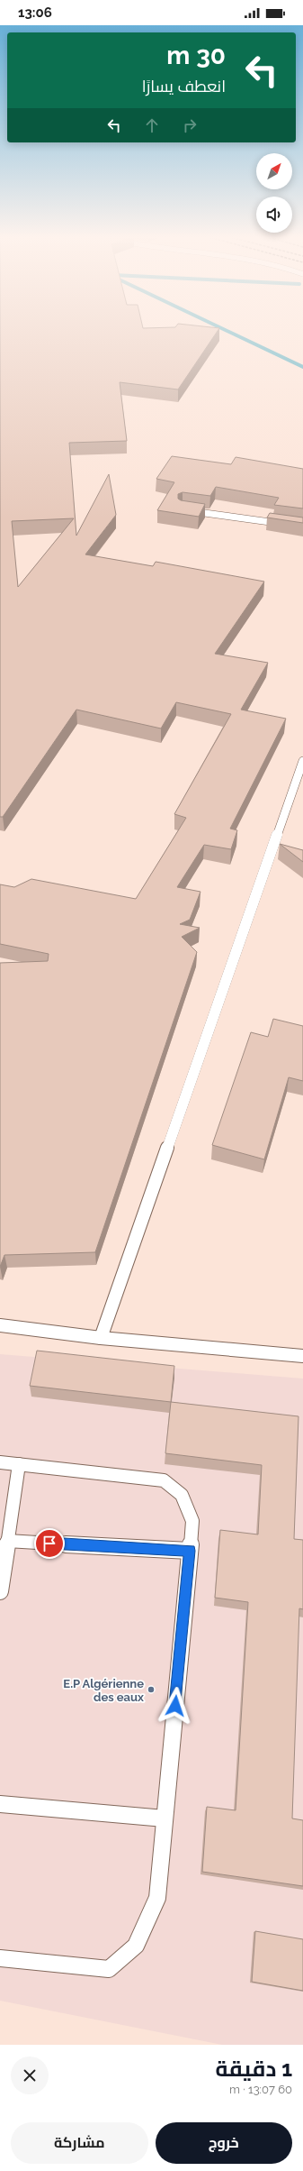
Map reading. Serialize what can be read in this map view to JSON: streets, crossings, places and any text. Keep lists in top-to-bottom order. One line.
{"places":["E.P Algérienne des eaux"],"north":"top right","page":{"status":"13:06","turn":["30 m","انعطف يسارًا"],"heading":["1 دقيقة","60 m · 13:07"],"buttons":["خروج","مشاركة"]}}
